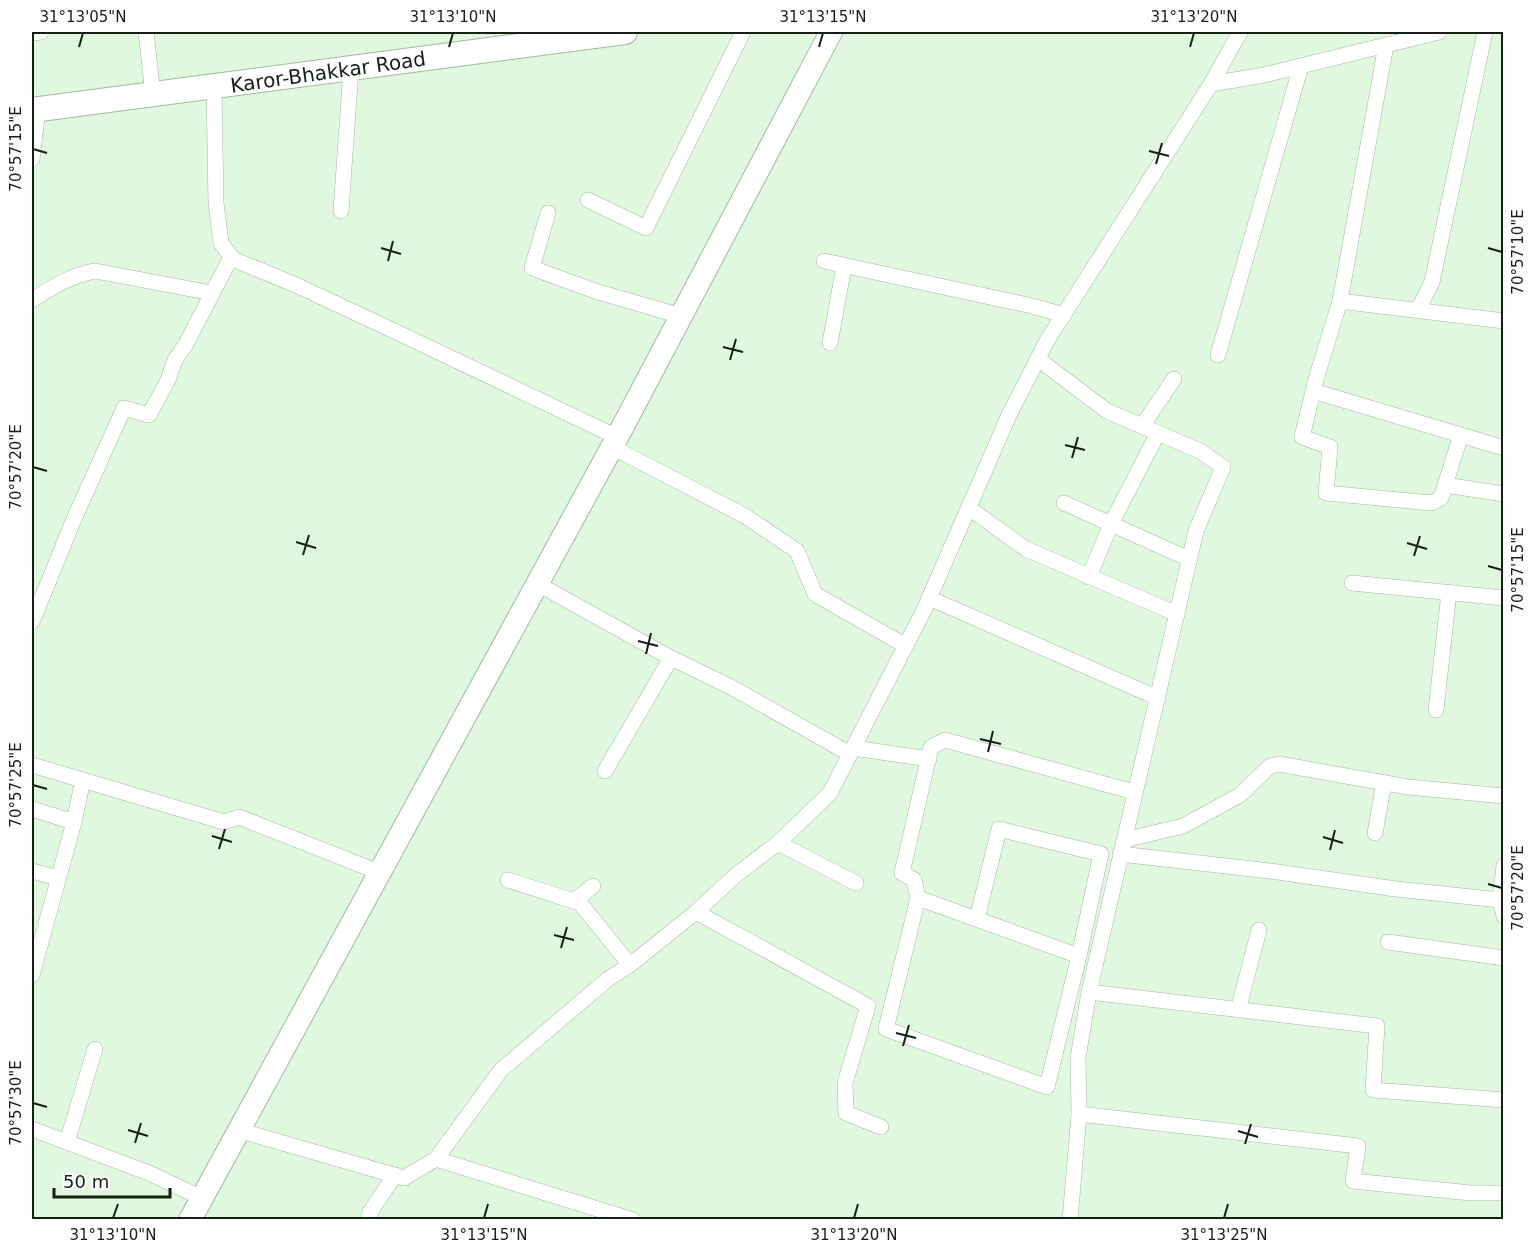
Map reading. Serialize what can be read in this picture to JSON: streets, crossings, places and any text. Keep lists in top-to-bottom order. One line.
{"streets":{"main road":["Karor-Bhakkar Road"]},"scale_bar":"50 m","coordinates":["31°13'05\"N","31°13'10\"N","31°13'15\"N","31°13'20\"N","70°57'15\"E","70°57'10\"E","70°57'20\"E","70°57'25\"E","70°57'30\"E","31°13'25\"N"]}
